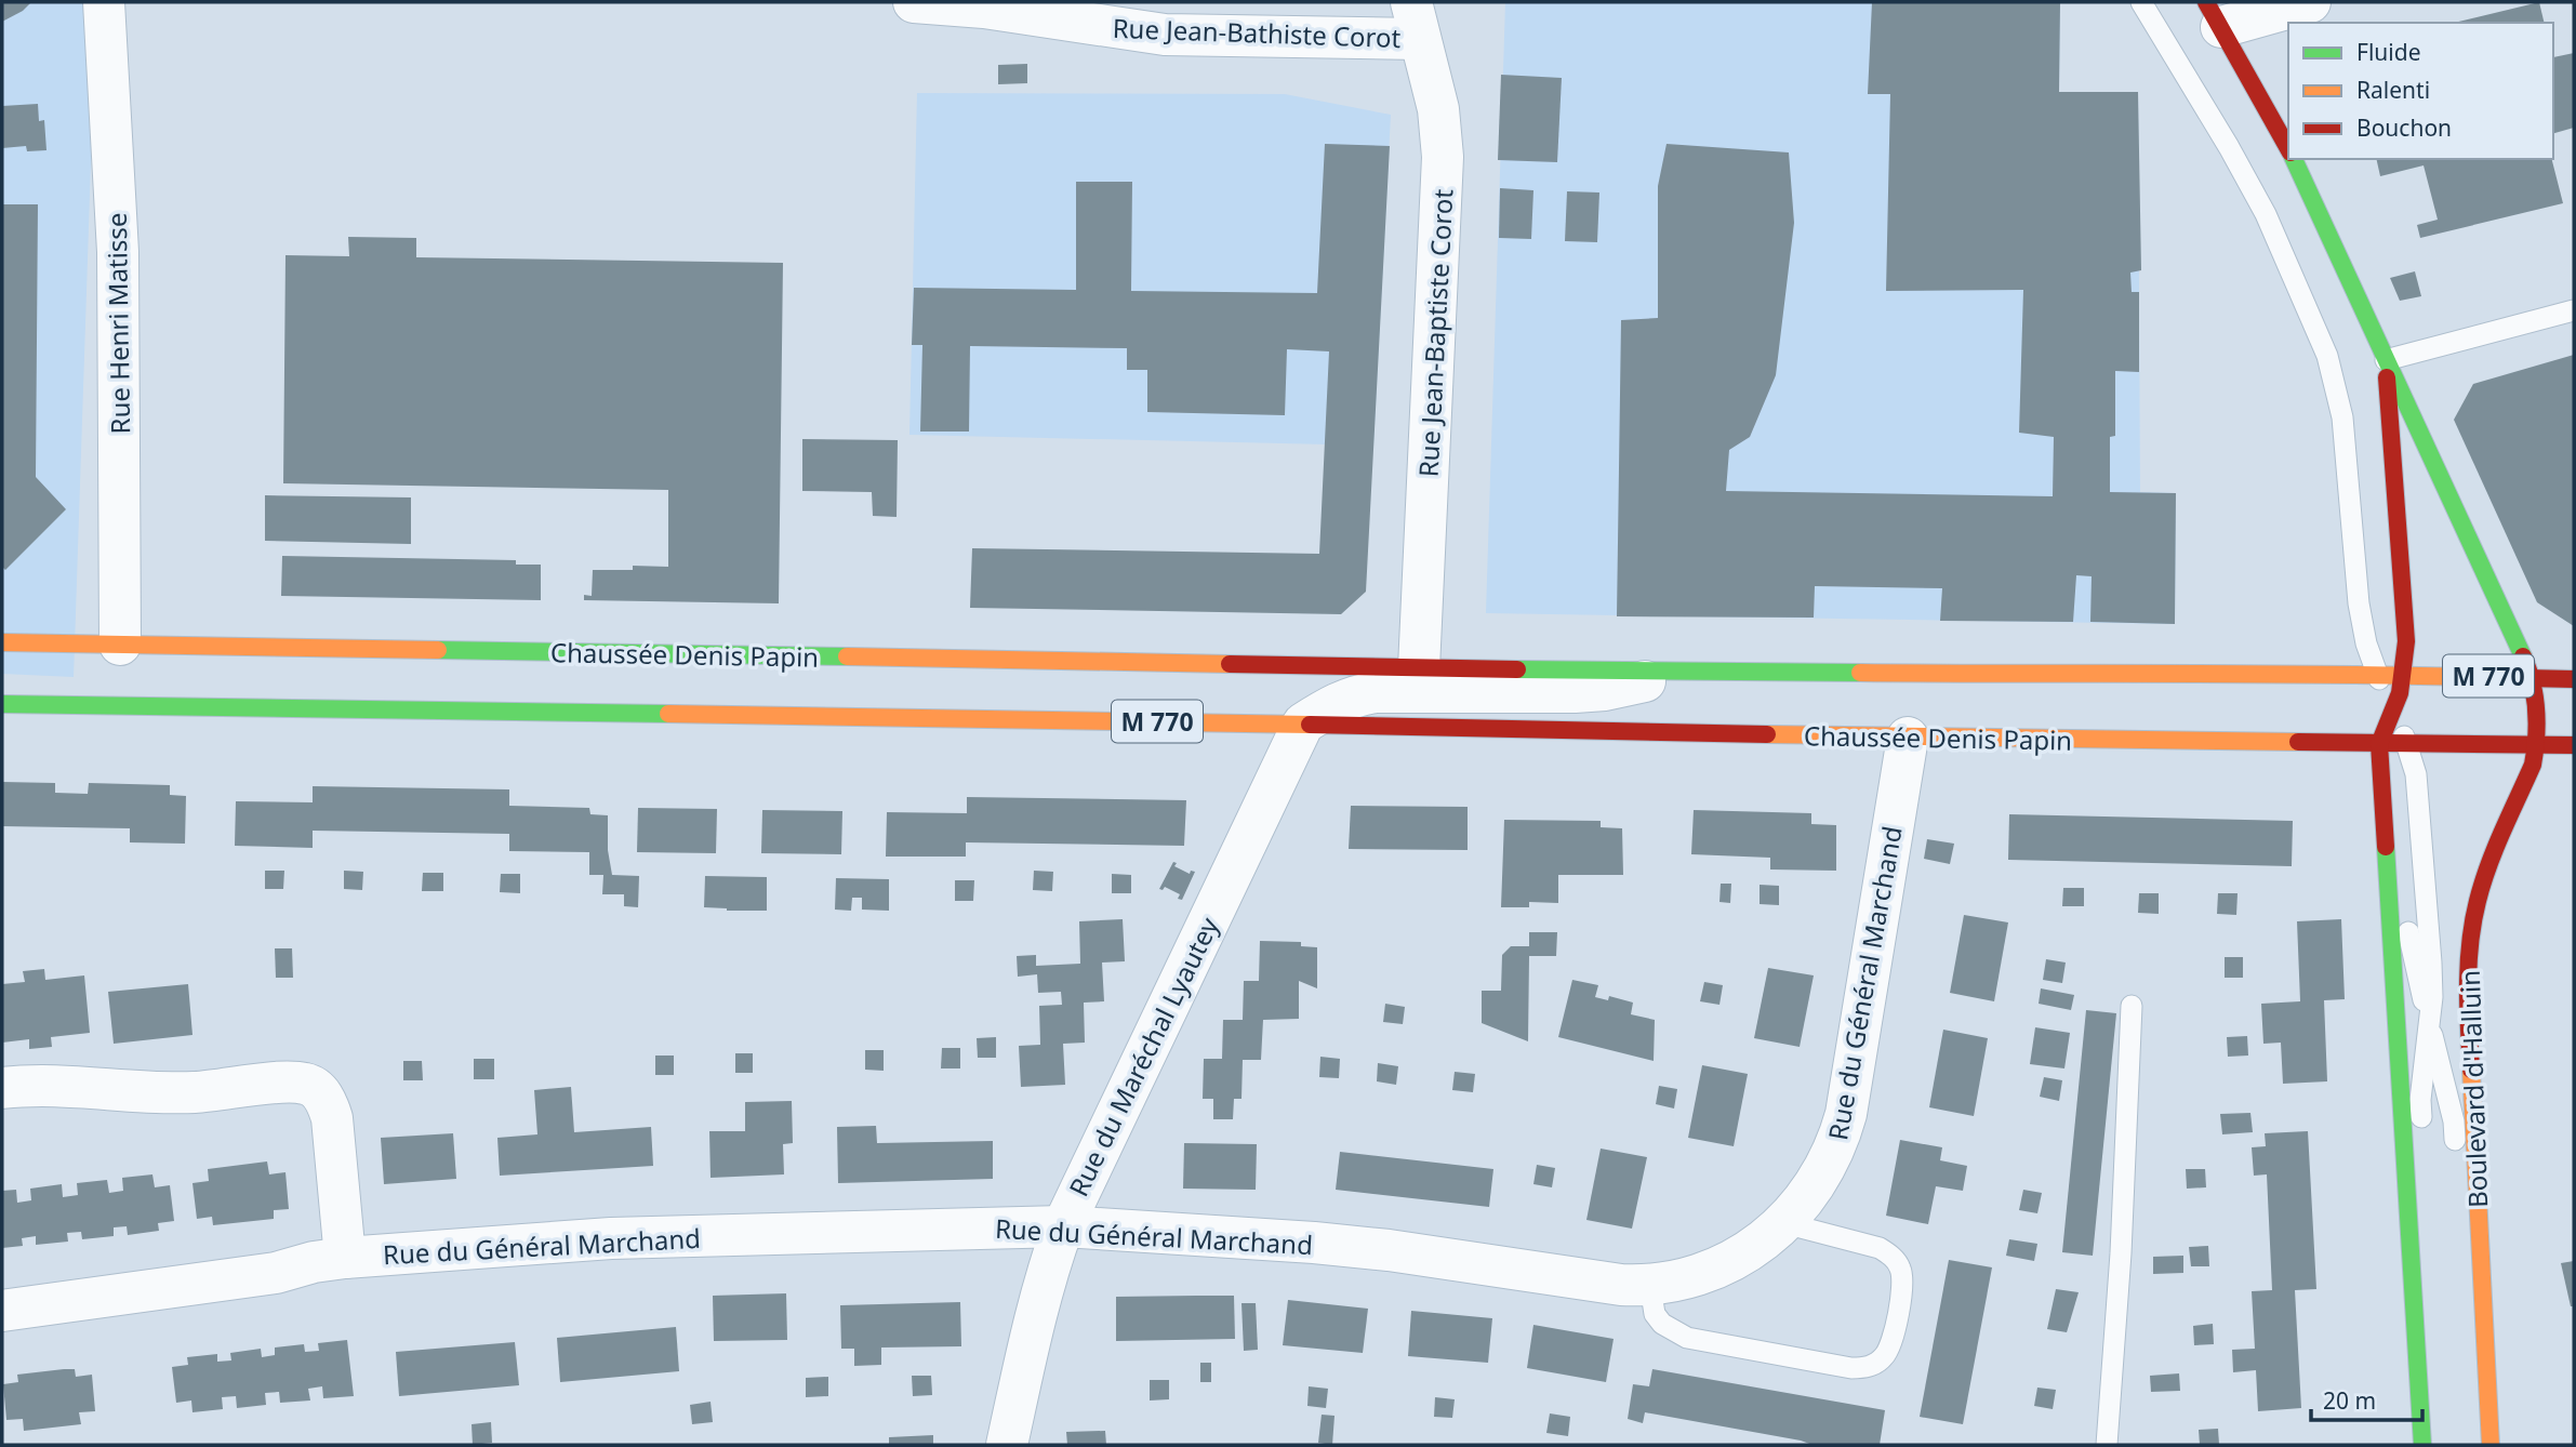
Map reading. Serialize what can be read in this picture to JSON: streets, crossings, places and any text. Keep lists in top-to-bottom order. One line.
{"streets":{"main road":["Chaussée Denis Papin","M 770","Boulevard d'Halluin"],"street":["Rue Jean-Bathiste Corot","Rue Henri Matisse","Rue Jean-Baptiste Corot","Rue du Général Marchand","Rue du Maréchal Lyautey"]},"crossings":[["Rue Jean-Bathiste Corot","Rue Jean-Baptiste Corot"],["Rue Henri Matisse","Chaussée Denis Papin"],["Rue Jean-Baptiste Corot","Chaussée Denis Papin"],["Chaussée Denis Papin","Rue du Général Marchand"],["Chaussée Denis Papin","Rue du Maréchal Lyautey"],["Chaussée Denis Papin","Boulevard d'Halluin"],["Rue du Général Marchand","Rue du Maréchal Lyautey"]],"legend":["Fluide","Ralenti","Bouchon"],"scale_bar":"20 m"}
